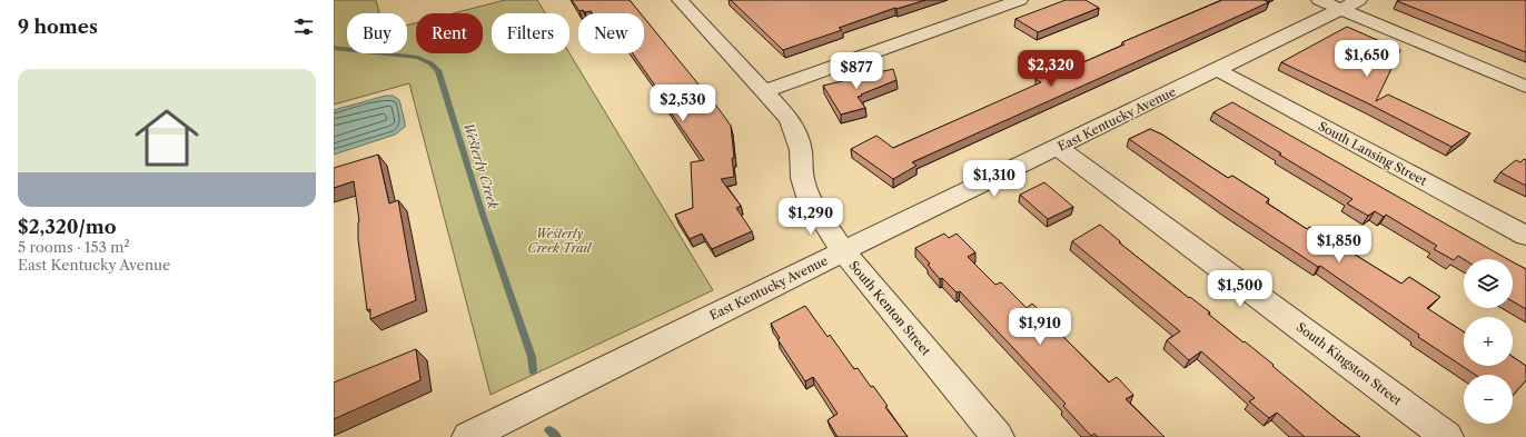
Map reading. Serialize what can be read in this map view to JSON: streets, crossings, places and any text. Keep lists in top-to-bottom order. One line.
{"streets":{"street":["East Kentucky Avenue","South Lansing Street","South Kenton Street","South Kingston Street"]},"crossings":[["East Kentucky Avenue","South Lansing Street"],["East Kentucky Avenue","South Kenton Street"],["East Kentucky Avenue","South Kingston Street"]],"water":["Westerly Creek"],"parks":["Westerly Creek Trail"],"page":{"heading":"9 homes","chip":["Buy","Rent","Filters","New"],"price":["$1,650","$2,320","$877","$2,530","$1,310","$1,290","$1,850","$1,500","$1,910"],"list":[{"name":"$2,320/mo","note":"5 rooms · 153 m² · East Kentucky Avenue"}],"map_buttons":["+","−"]}}
